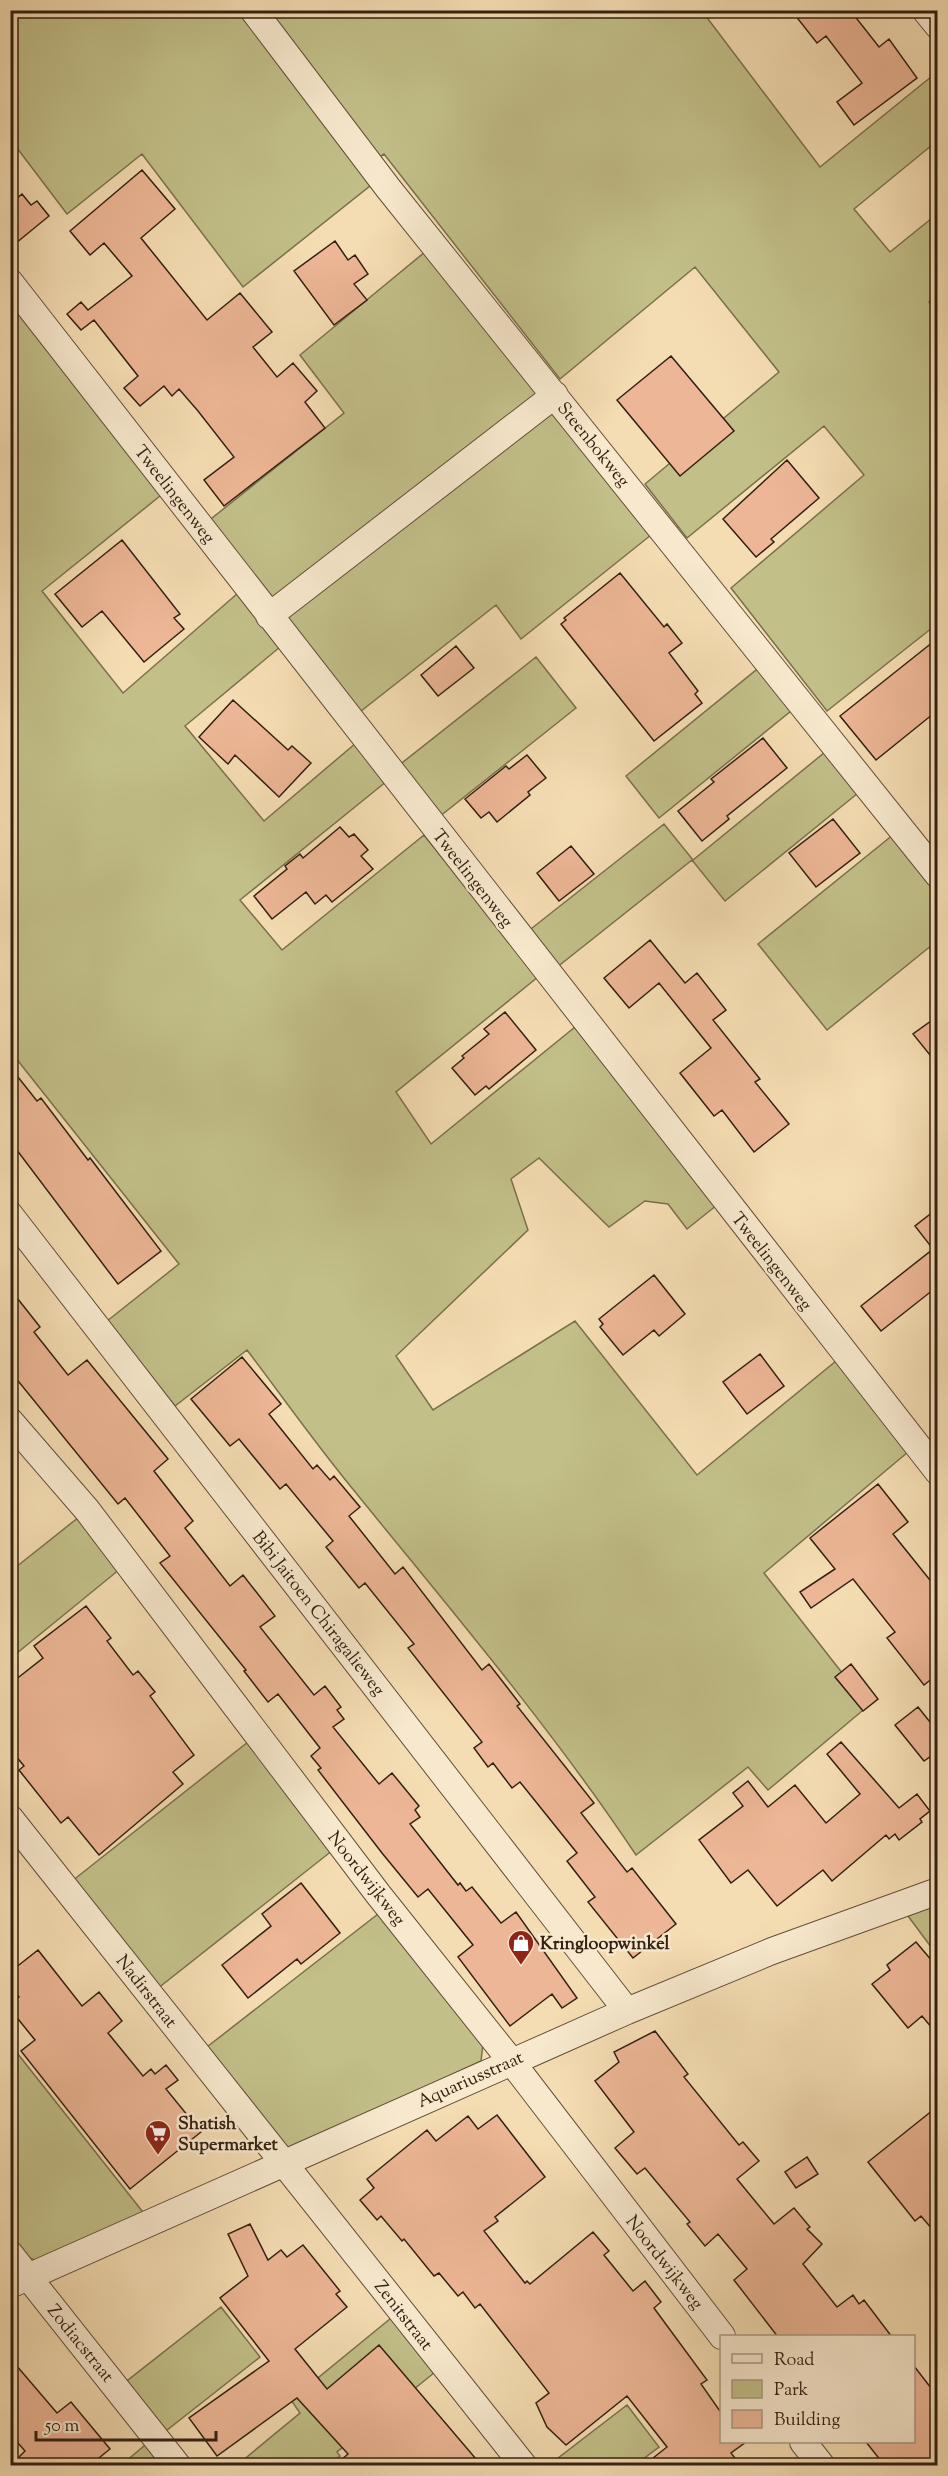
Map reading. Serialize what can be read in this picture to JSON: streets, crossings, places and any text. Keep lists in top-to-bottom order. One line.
{"streets":{"street":["Steenbokweg","Tweelingenweg","Bibi Jaitoen Chiragalieweg","Noordwijkweg","Nadirstraat","Aquariusstraat","Zenitstraat","Zodiacstraat"]},"crossings":[["Bibi Jaitoen Chiragalieweg","Aquariusstraat"],["Noordwijkweg","Aquariusstraat"],["Nadirstraat","Aquariusstraat"],["Nadirstraat","Zenitstraat"],["Aquariusstraat","Zenitstraat"],["Aquariusstraat","Zodiacstraat"]],"places":{"shop":["Kringloopwinkel"],"supermarket":["Shatish Supermarket"]},"legend":["Road","Park","Building"],"scale_bar":"50 m"}
